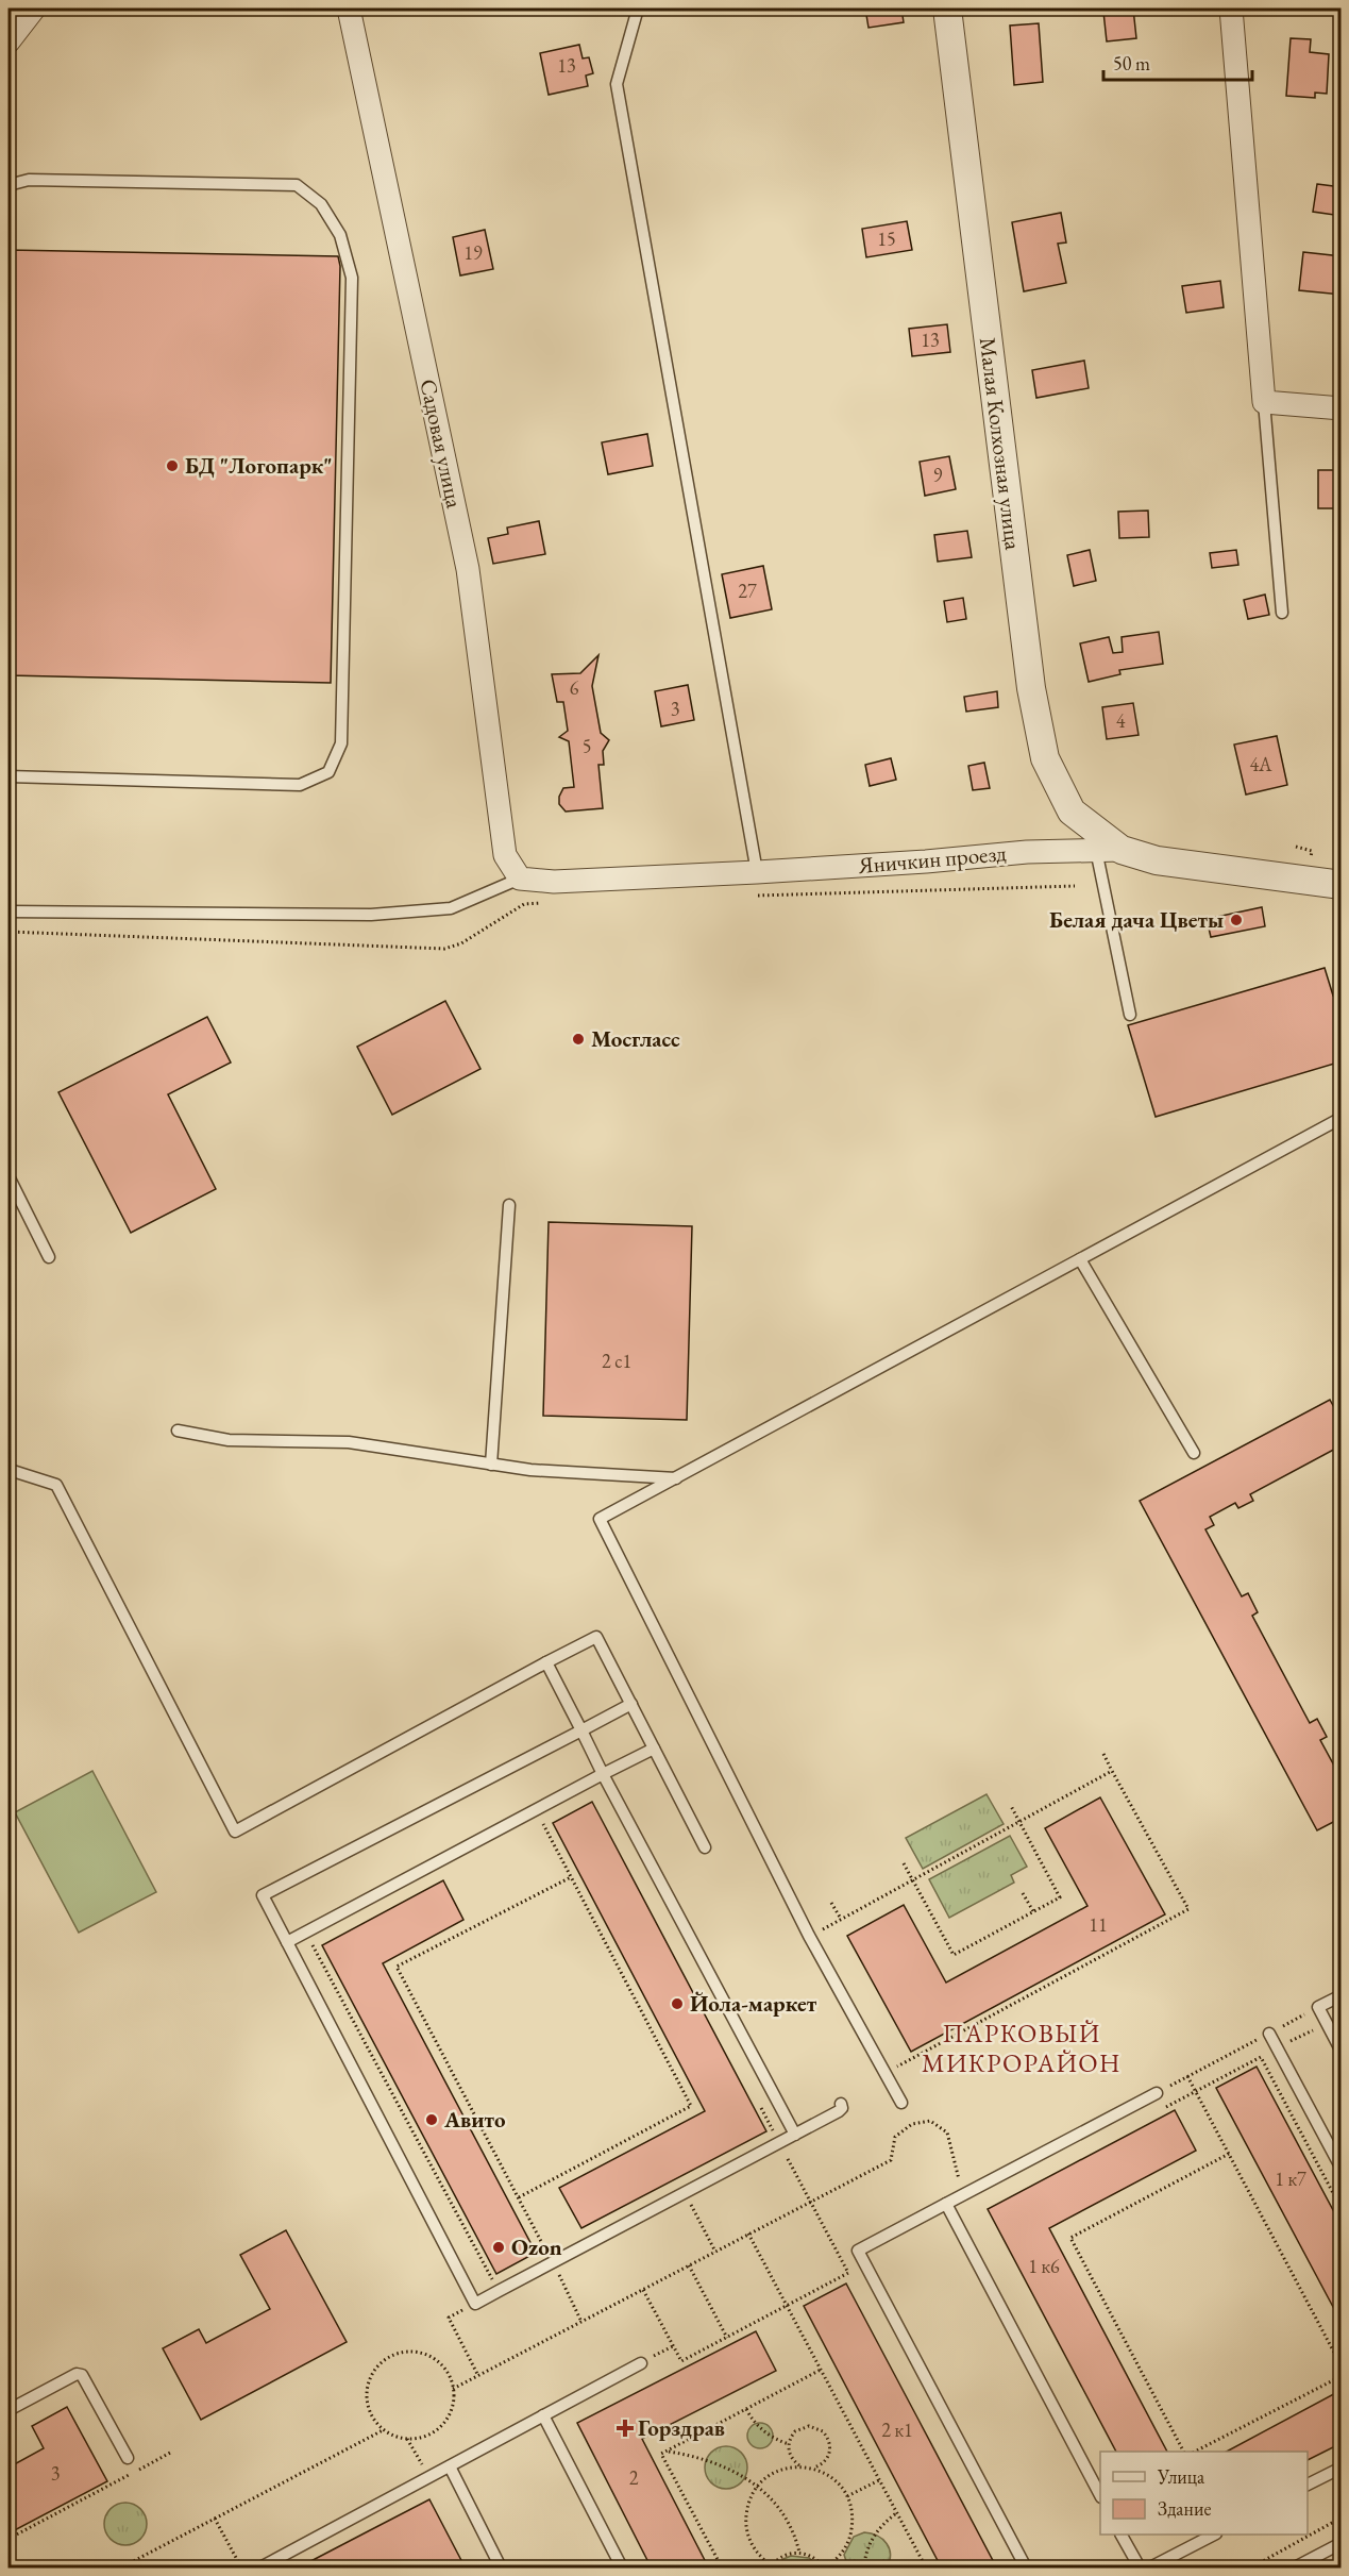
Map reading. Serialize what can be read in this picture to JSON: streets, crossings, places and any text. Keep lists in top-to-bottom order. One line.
{"streets":{"street":["Садовая улица","Малая Колхозная улица","Яничкин проезд"]},"crossings":[["Садовая улица","Яничкин проезд"],["Малая Колхозная улица","Яничкин проезд"]],"districts":["ПАРКОВЫЙ МИКРОРАЙОН"],"places":{"other":["БД \"Логопарк\"","Белая дача Цветы","Мосгласс","Йола-маркет","Авито","Ozon"],"health":["Горздрав"]},"house_numbers":["13","15","19","13","9","27","6","3","4","5","4А","2 с1","11","1 к7","1 к6","2 к1","3","2"],"legend":["Улица","Здание"],"scale_bar":"50 m"}
